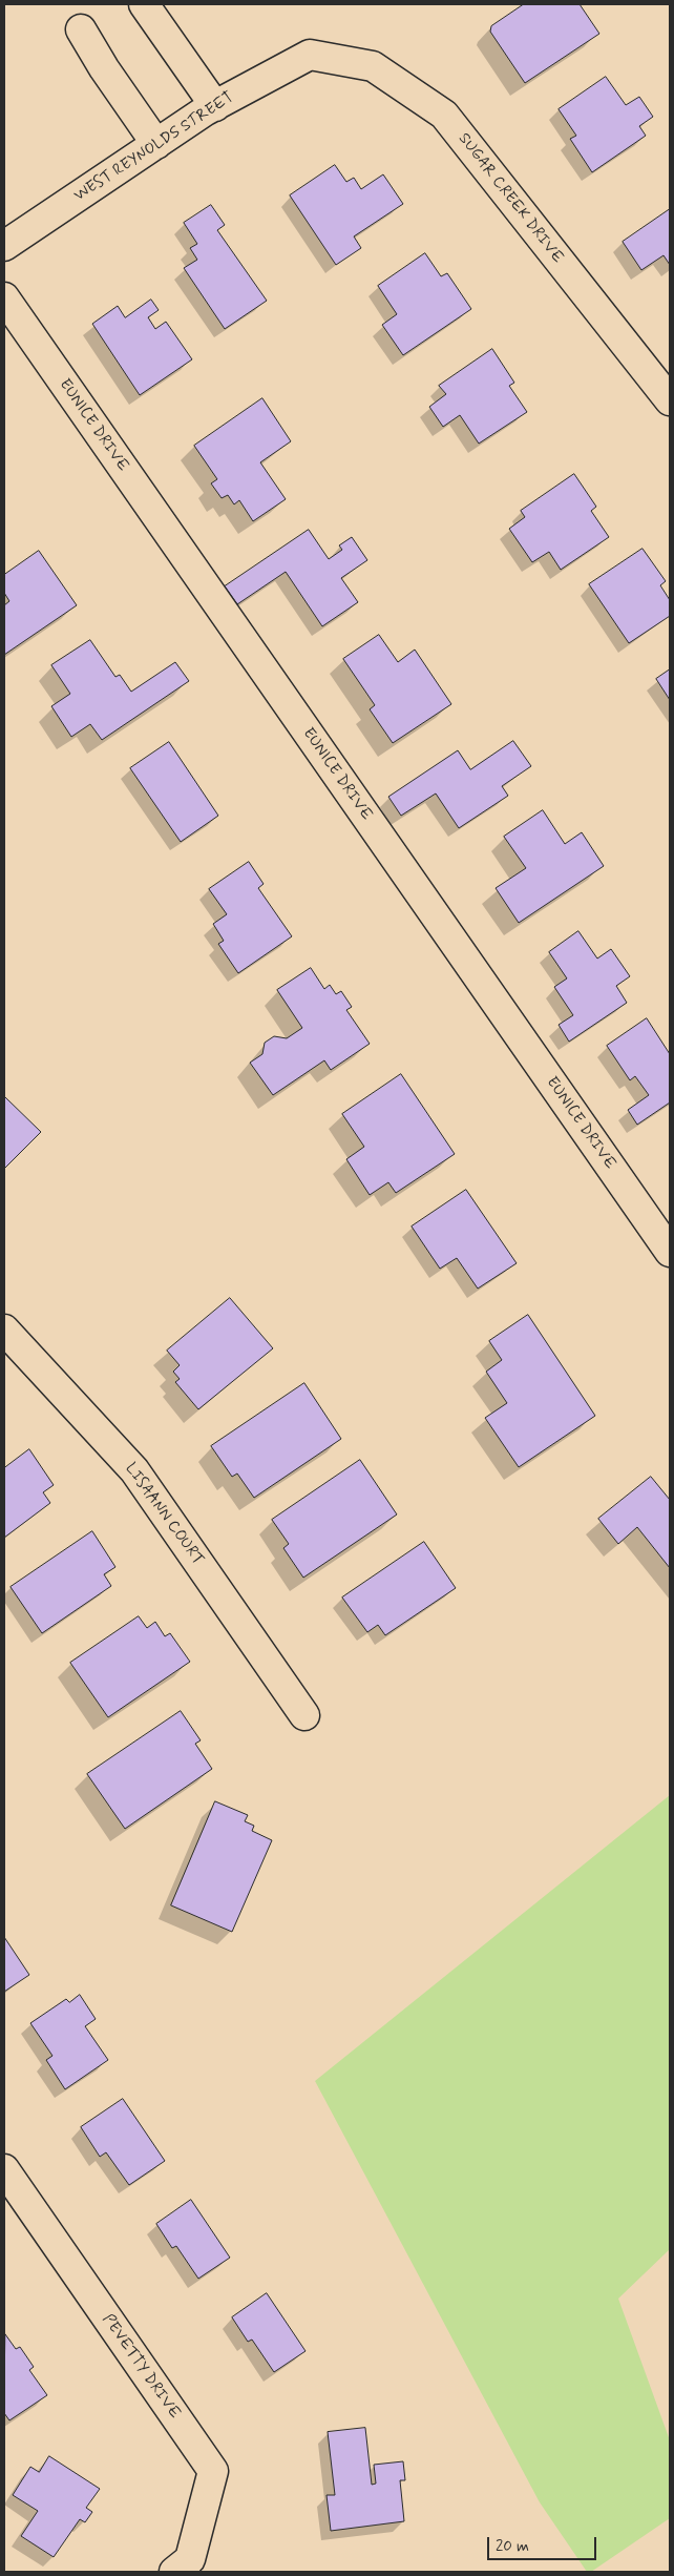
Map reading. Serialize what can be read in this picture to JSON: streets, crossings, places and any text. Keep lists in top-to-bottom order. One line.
{"streets":{"street":["WEST REYNOLDS STREET","SUGAR CREEK DRIVE","EUNICE DRIVE","LISAANN COURT","PEVETTY DRIVE"]},"crossings":[["WEST REYNOLDS STREET","SUGAR CREEK DRIVE"]],"scale_bar":"20 m"}
